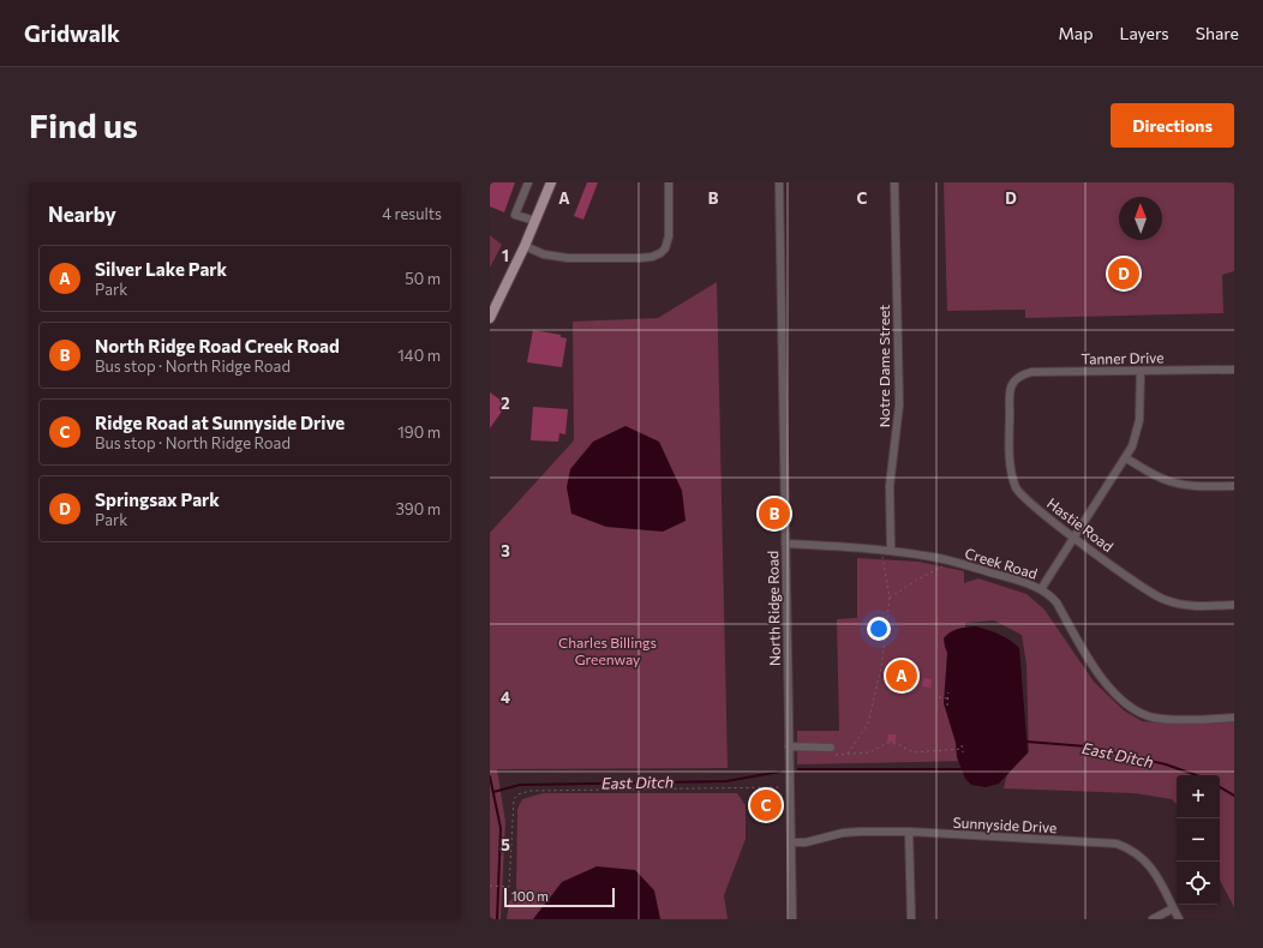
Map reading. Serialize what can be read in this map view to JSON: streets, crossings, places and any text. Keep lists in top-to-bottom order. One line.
{"streets":{"street":["Tanner Drive","Notre Dame Street","Hastie Road","Creek Road","North Ridge Road","Sunnyside Drive"]},"crossings":[["Tanner Drive","Hastie Road"],["Notre Dame Street","Creek Road"],["Creek Road","North Ridge Road"],["North Ridge Road","Sunnyside Drive"]],"water":["East Ditch"],"parks":["Charles Billings Greenway"],"scale_bar":"100 m","north":"top","page":{"header":"Gridwalk","nav":["Map","Layers","Share"],"buttons":"Directions","title":"Find us","heading":["Nearby","4 results"],"list":[{"mark":"A","name":"Silver Lake Park","note":"Park","value":"50 m"},{"mark":"B","name":"North Ridge Road Creek Road","note":"Bus stop · North Ridge Road","value":"140 m"},{"mark":"C","name":"Ridge Road at Sunnyside Drive","note":"Bus stop · North Ridge Road","value":"190 m"},{"mark":"D","name":"Springsax Park","note":"Park","value":"390 m"}],"pins":["D","B","A","C"],"map_buttons":["+","−"],"scale":"100 m"},"grid":{"columns":["A","B","C","D"],"rows":["1","2","3","4","5"]}}
